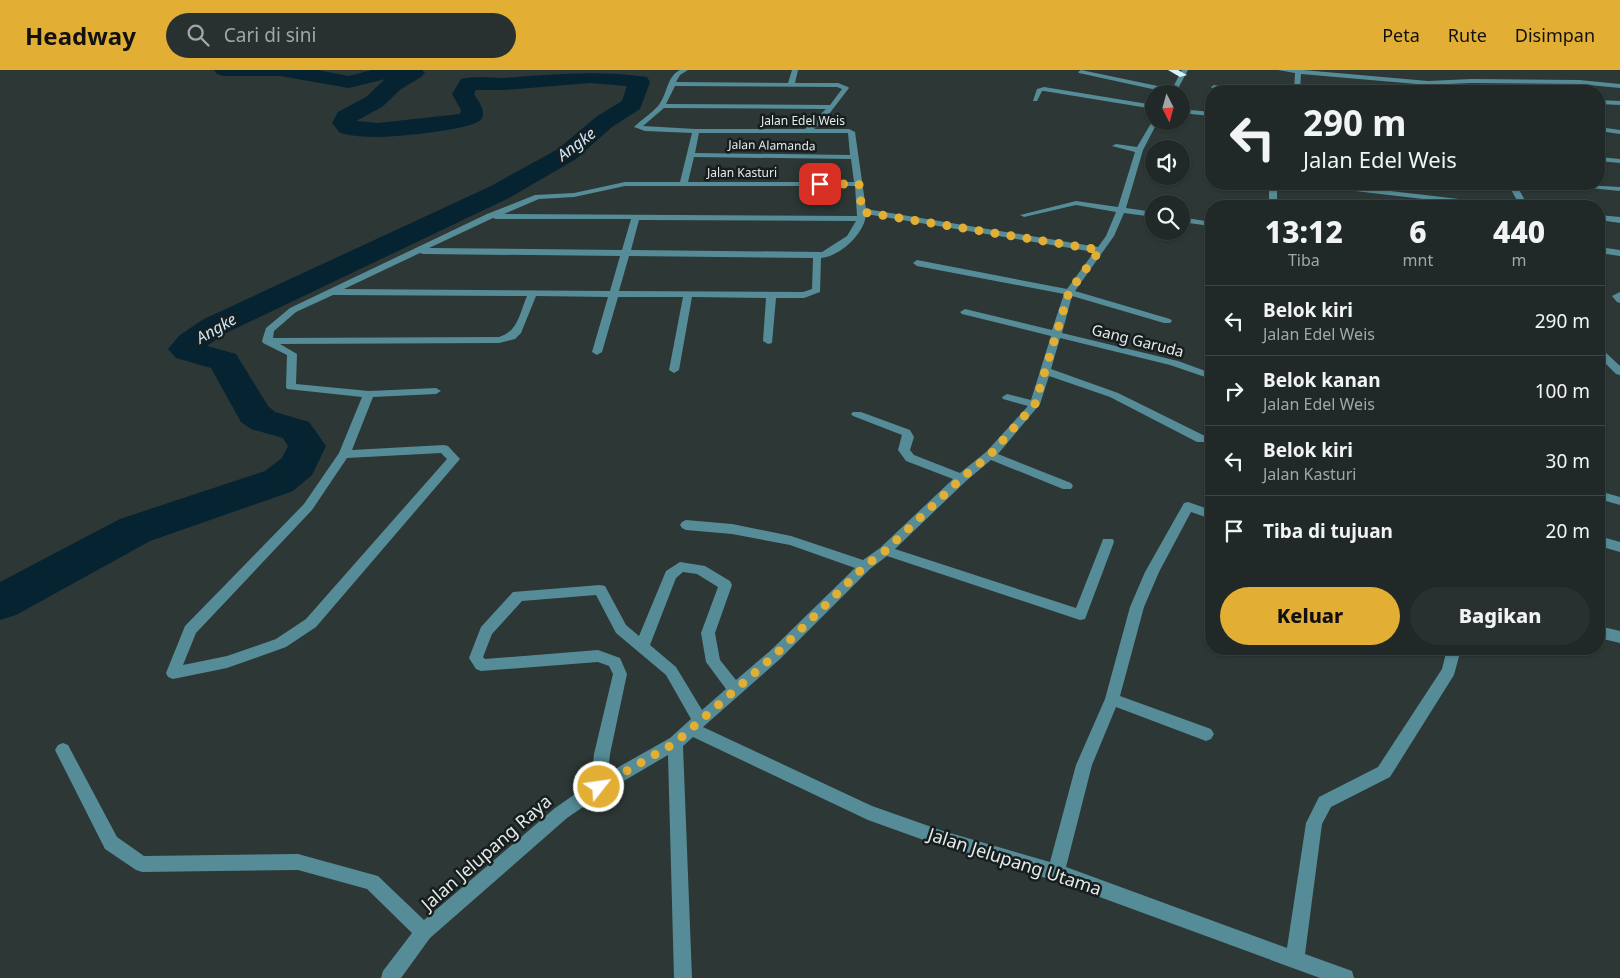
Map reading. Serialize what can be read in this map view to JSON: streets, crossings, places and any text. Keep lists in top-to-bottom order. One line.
{"streets":{"street":["Jalan Edel Weis","Jalan Alamanda","Jalan Kasturi","Gang Garuda","Jalan Jelupang Raya","Jalan Jelupang Utama"]},"crossings":[["Jalan Edel Weis","Jalan Alamanda"],["Jalan Edel Weis","Jalan Kasturi"],["Gang Garuda","Jalan Jelupang Raya"],["Jalan Jelupang Raya","Jalan Jelupang Utama"]],"water":["Angke"],"north":"bottom","page":{"header":"Headway","search":"Cari di sini","nav":["Peta","Rute","Disimpan"],"turn":["290 m","Jalan Edel Weis"],"eta":["13:12","Tiba","6","mnt","440","m"],"list":[{"name":"Belok kiri","note":"Jalan Edel Weis","value":"290 m"},{"name":"Belok kanan","note":"Jalan Edel Weis","value":"100 m"},{"name":"Belok kiri","note":"Jalan Kasturi","value":"30 m"},{"name":"Tiba di tujuan","value":"20 m"}],"buttons":["Keluar","Bagikan"]}}
